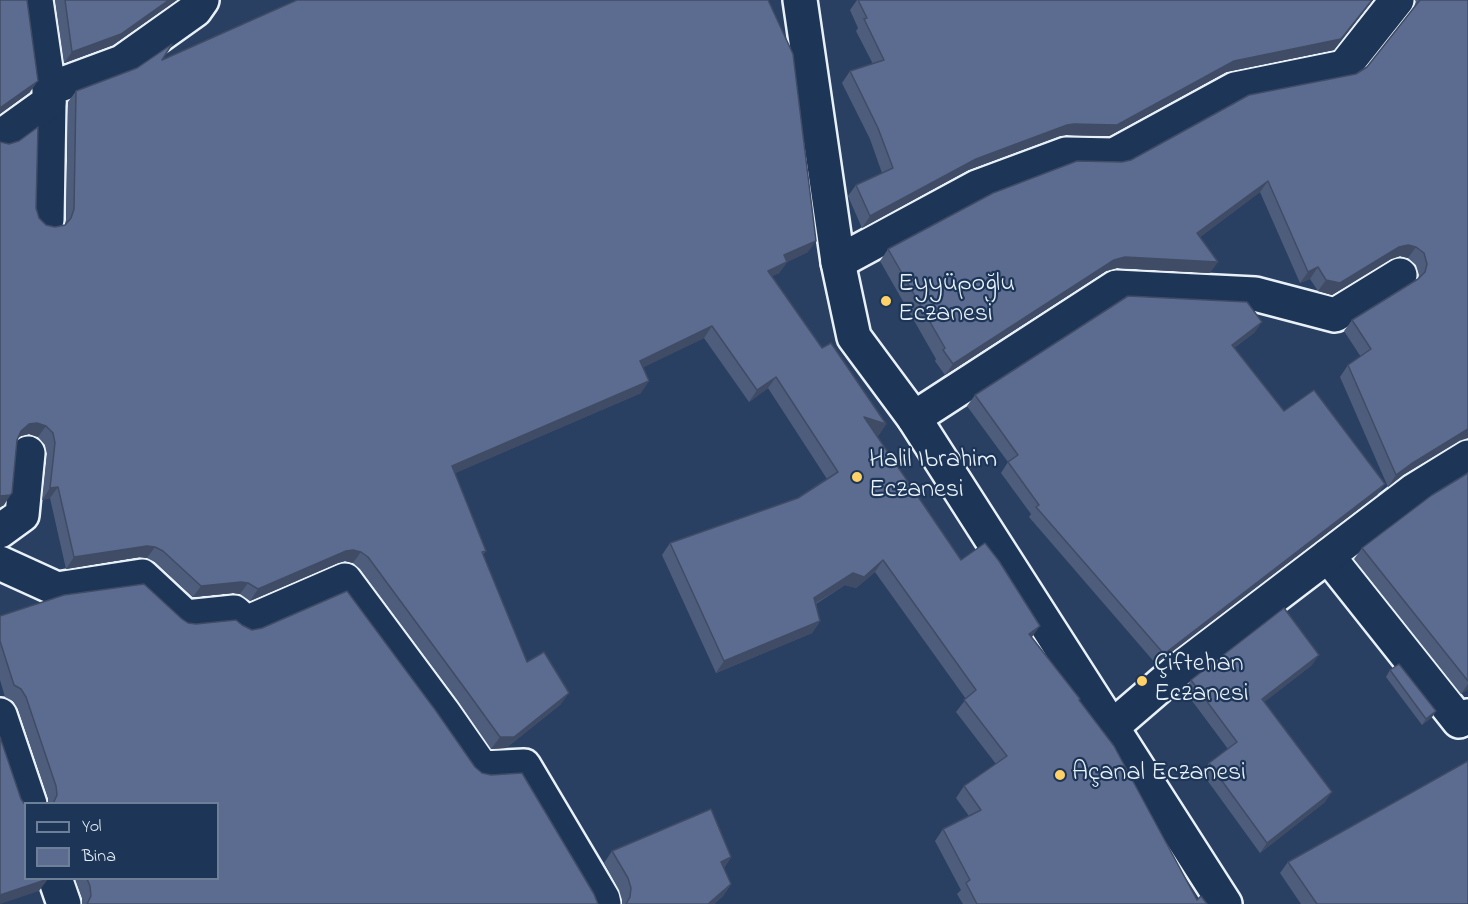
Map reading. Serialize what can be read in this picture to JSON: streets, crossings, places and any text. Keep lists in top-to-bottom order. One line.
{"places":["Eyyüpoğlu Eczanesi","Halil Ibrahim Eczanesi","Çiftehan Eczanesi","Açanal Eczanesi"],"legend":["Yol","Bina"]}
